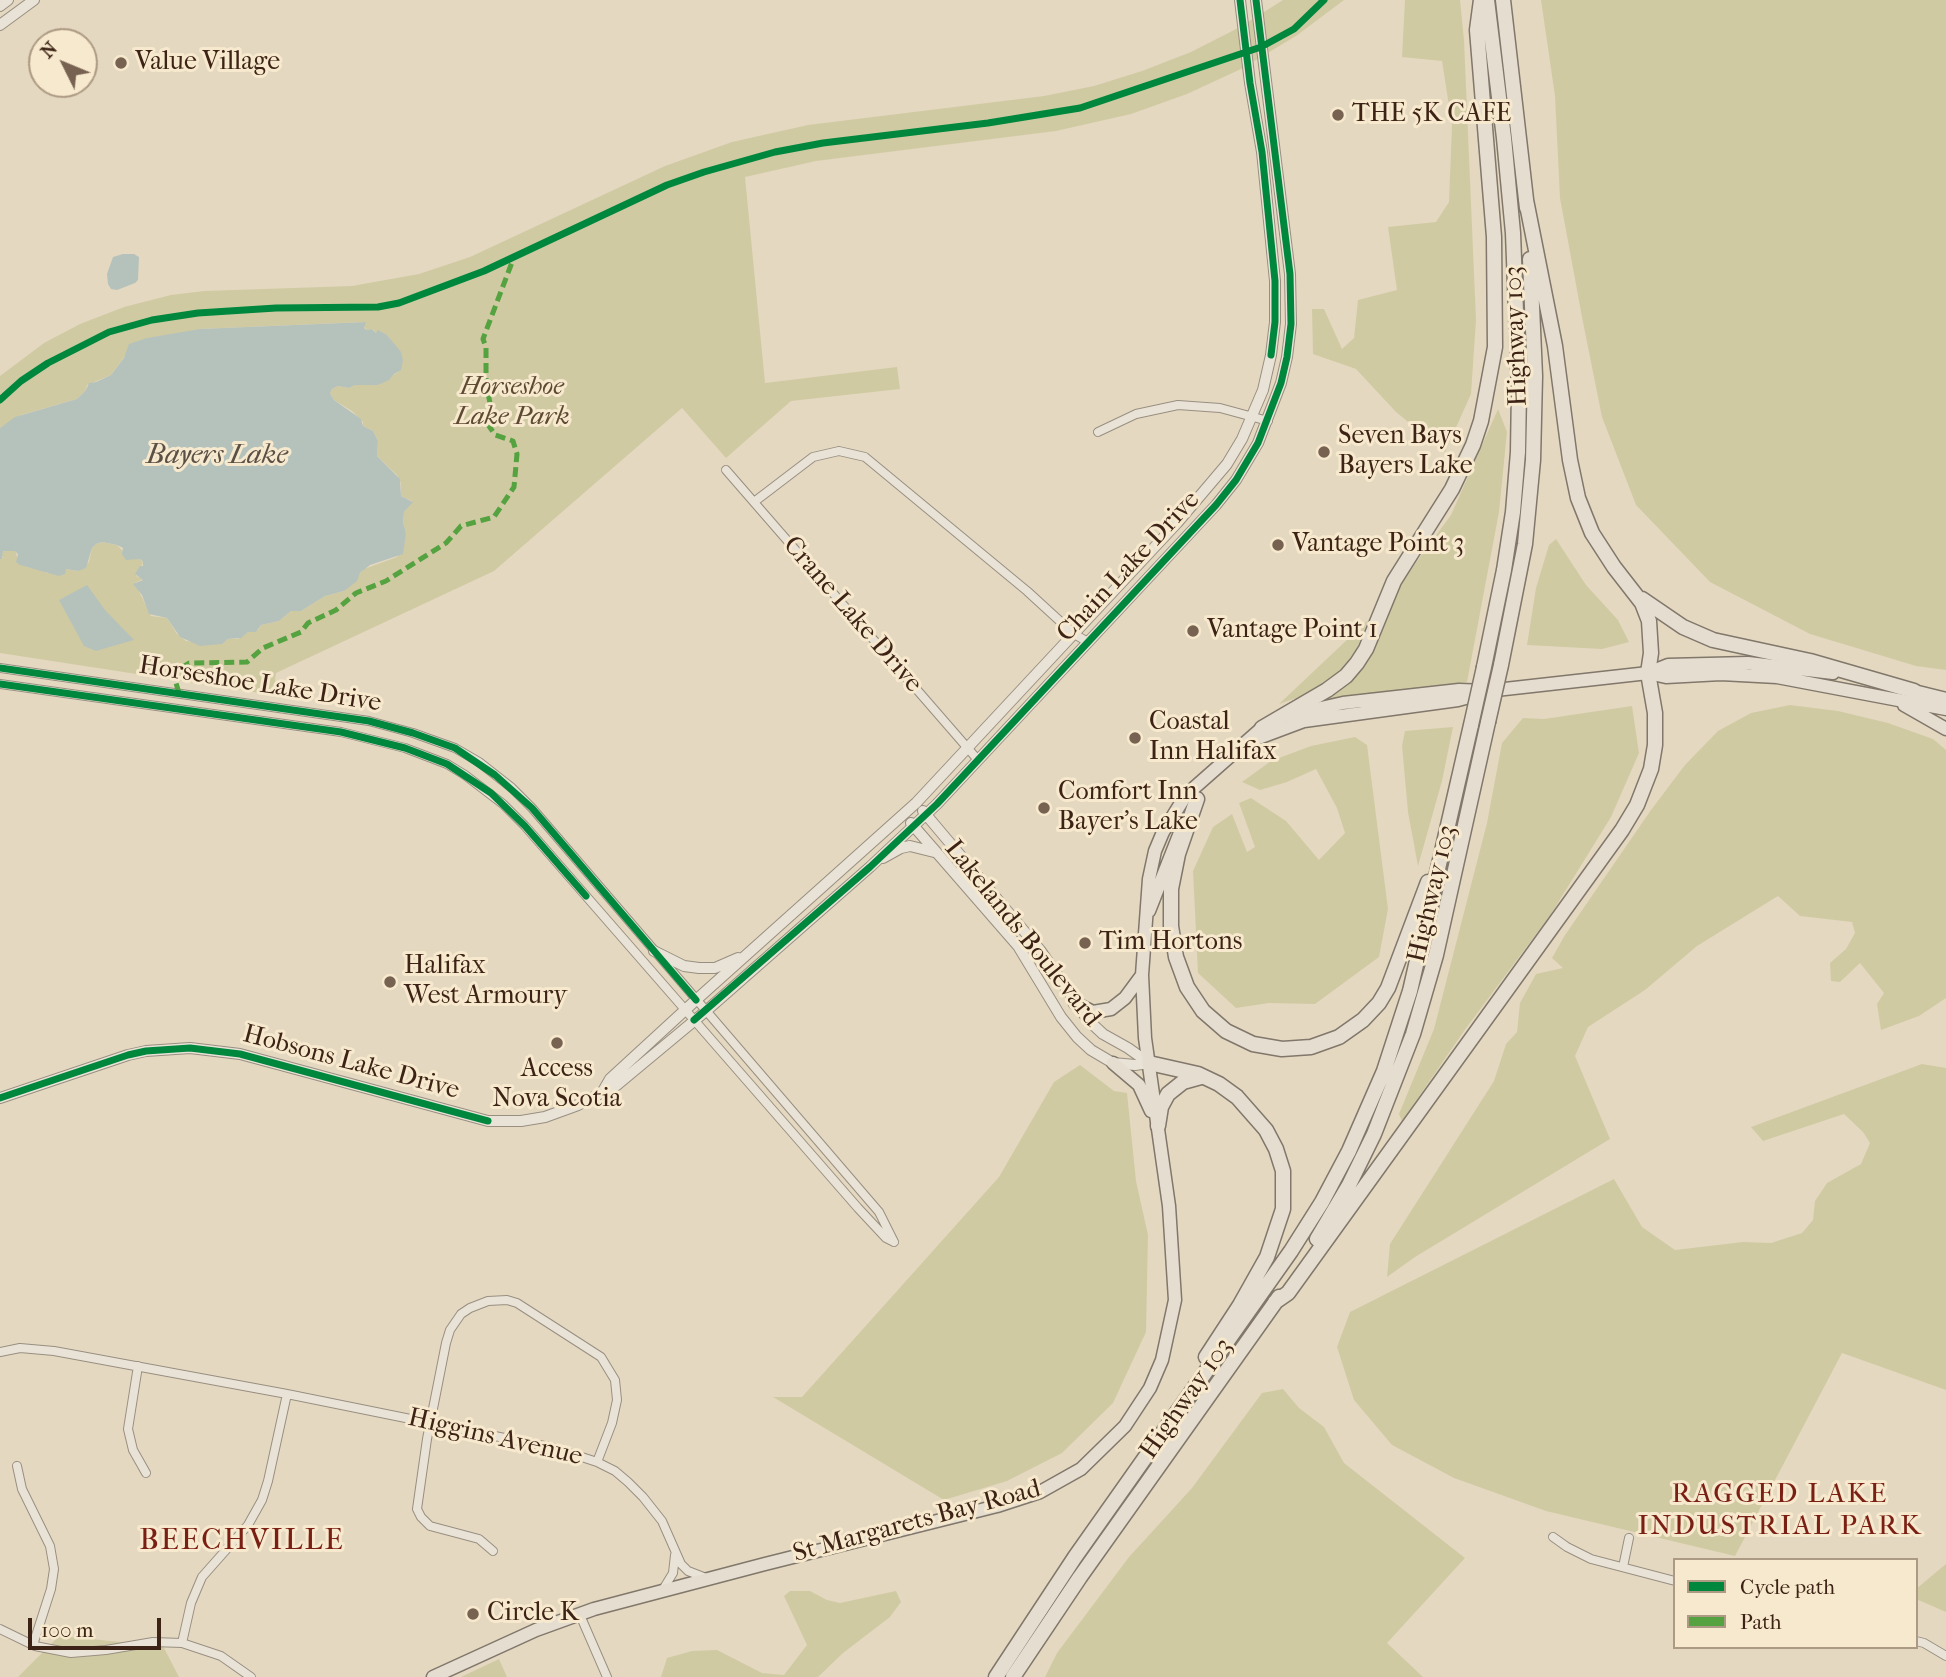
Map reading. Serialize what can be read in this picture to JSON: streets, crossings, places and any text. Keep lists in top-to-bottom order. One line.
{"streets":{"highway":["Highway 103"],"main road":["St Margarets Bay Road"],"street":["Chain Lake Drive","Crane Lake Drive","Horseshoe Lake Drive","Lakelands Boulevard","Hobsons Lake Drive","Higgins Avenue"]},"crossings":[["Chain Lake Drive","Crane Lake Drive"],["Chain Lake Drive","Horseshoe Lake Drive"],["Chain Lake Drive","Lakelands Boulevard"],["Chain Lake Drive","Hobsons Lake Drive"],["Horseshoe Lake Drive","Hobsons Lake Drive"],["Lakelands Boulevard","St Margarets Bay Road"]],"districts":["RAGGED LAKE INDUSTRIAL PARK","BEECHVILLE"],"water":["Bayers Lake"],"parks":["Horseshoe Lake Park"],"places":["Value Village","THE 5K CAFE","Seven Bays Bayers Lake","Vantage Point 3","Vantage Point 1","Coastal Inn Halifax","Comfort Inn Bayer's Lake","Tim Hortons","Halifax West Armoury","Access Nova Scotia","Circle K"],"legend":["Cycle path","Path"],"scale_bar":"100 m","north":"top left"}
